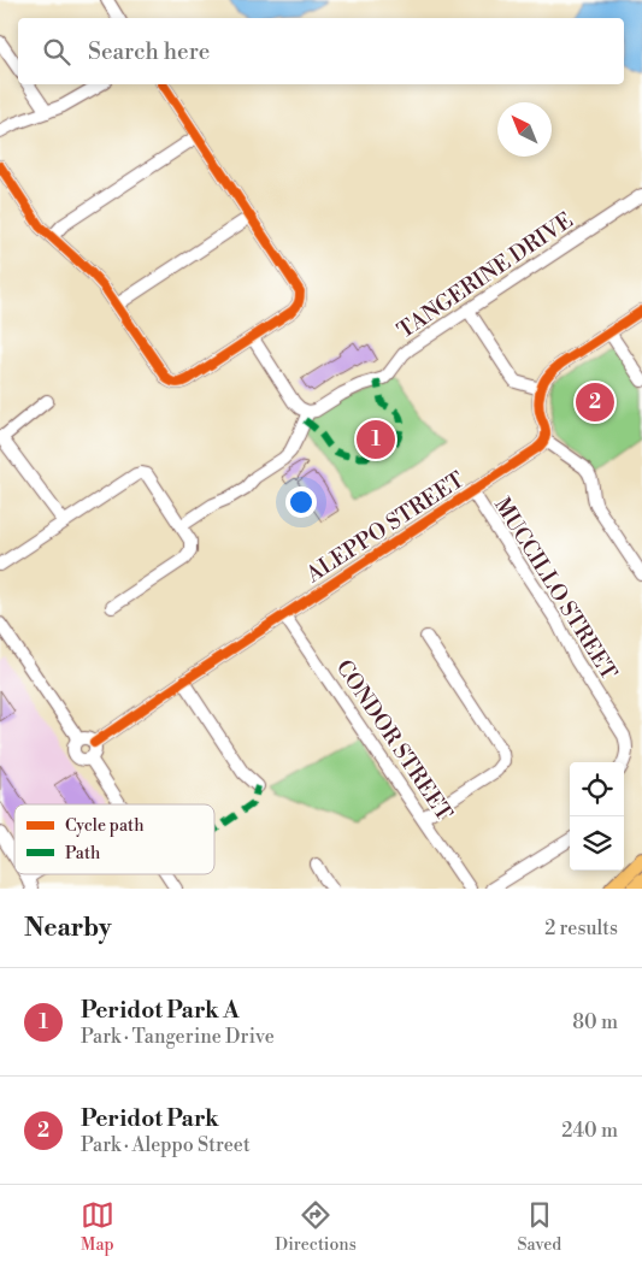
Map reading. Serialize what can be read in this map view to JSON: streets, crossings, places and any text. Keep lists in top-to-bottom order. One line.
{"streets":{"street":["TANGERINE DRIVE","ALEPPO STREET","MUCCILLO STREET","CONDOR STREET"]},"crossings":[["ALEPPO STREET","MUCCILLO STREET"],["ALEPPO STREET","CONDOR STREET"]],"legend":["Cycle path","Path"],"north":"top left","page":{"search":"Search here","pins":["2","1"],"heading":["Nearby","2 results"],"list":[{"mark":"1","name":"Peridot Park A","note":"Park · Tangerine Drive","value":"80 m"},{"mark":"2","name":"Peridot Park","note":"Park · Aleppo Street","value":"240 m"}],"nav":["Map","Directions","Saved"]}}
